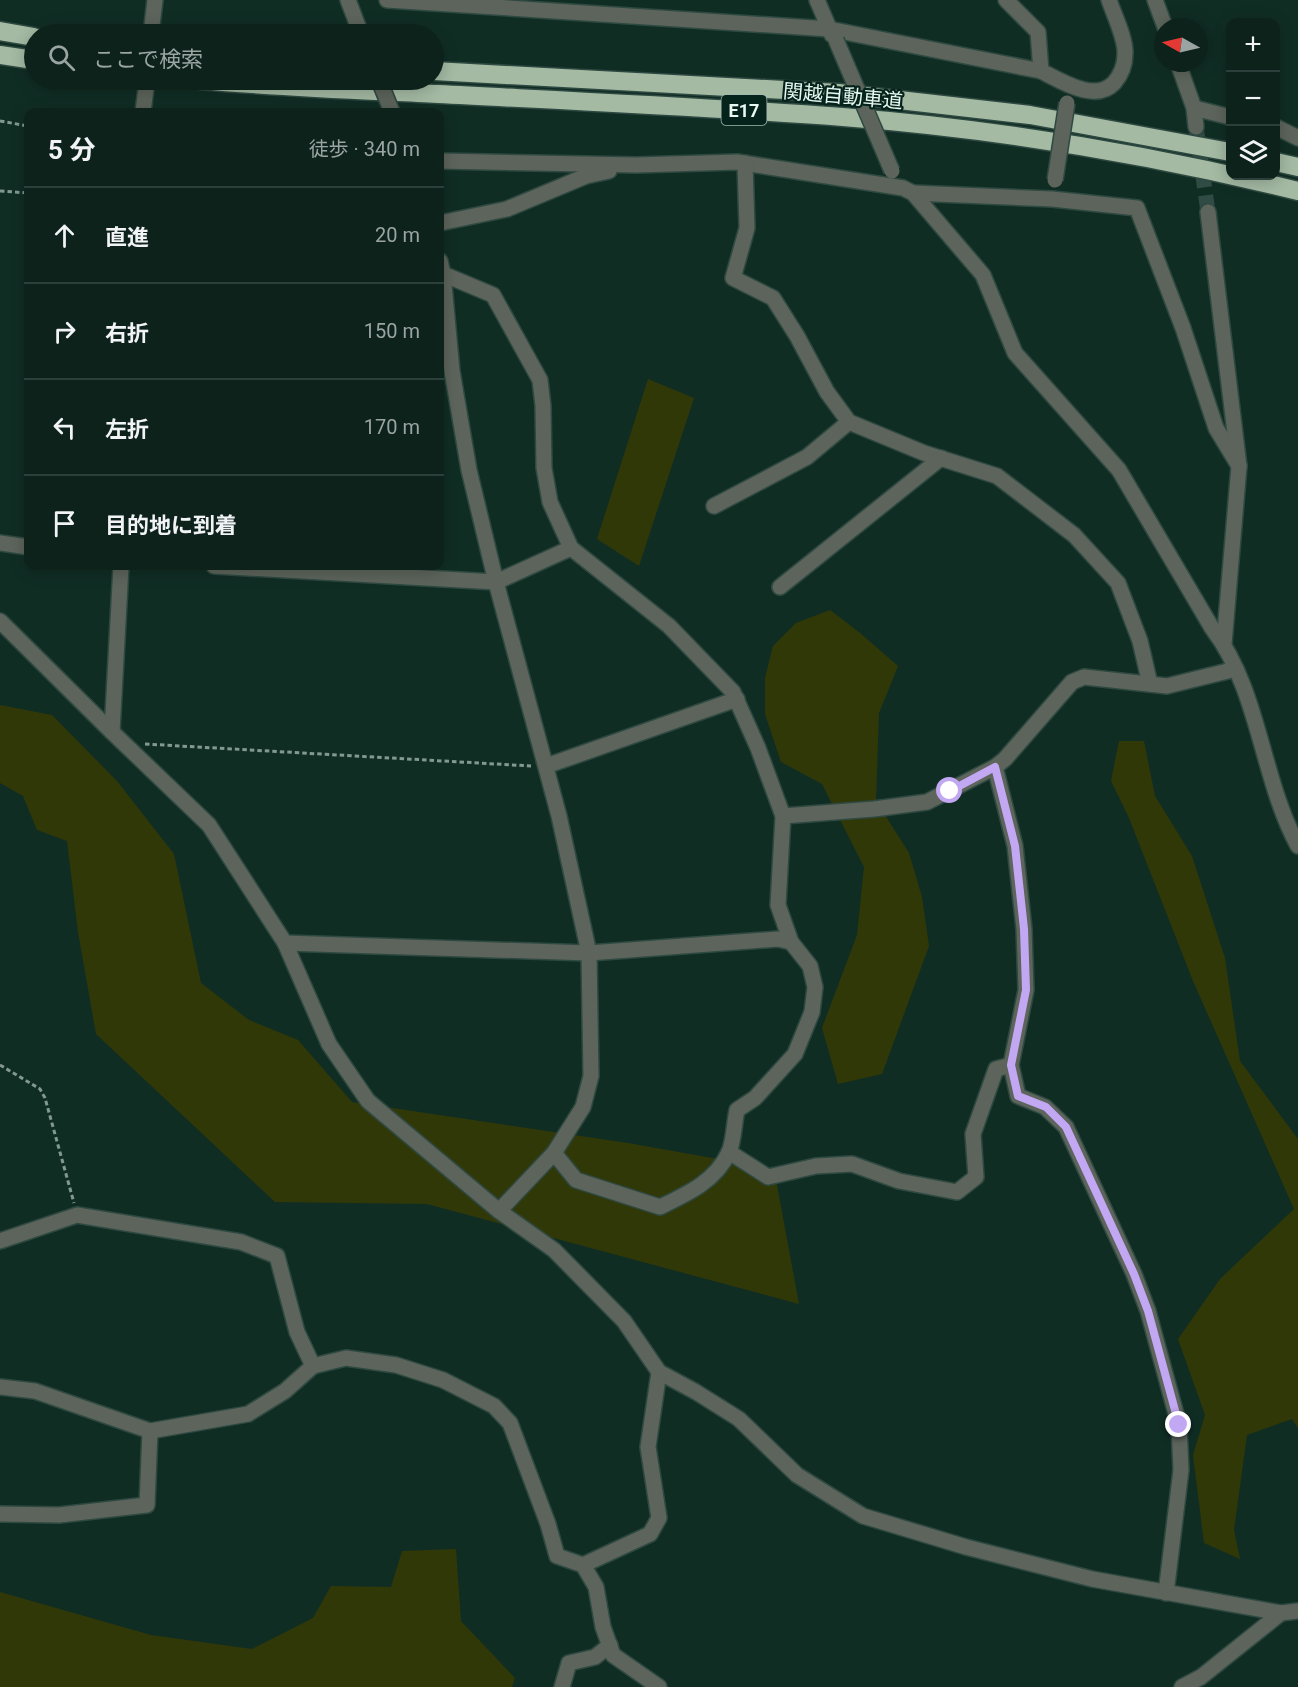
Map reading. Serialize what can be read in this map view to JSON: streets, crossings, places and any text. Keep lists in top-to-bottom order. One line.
{"streets":{"highway":["関越自動車道","E17"]},"north":"left","page":{"map_buttons":["+","−"],"search":"ここで検索","heading":["5 分","徒歩 · 340 m"],"list":[["直進","20 m"],["右折","150 m"],["左折","170 m"],"目的地に到着"]}}
